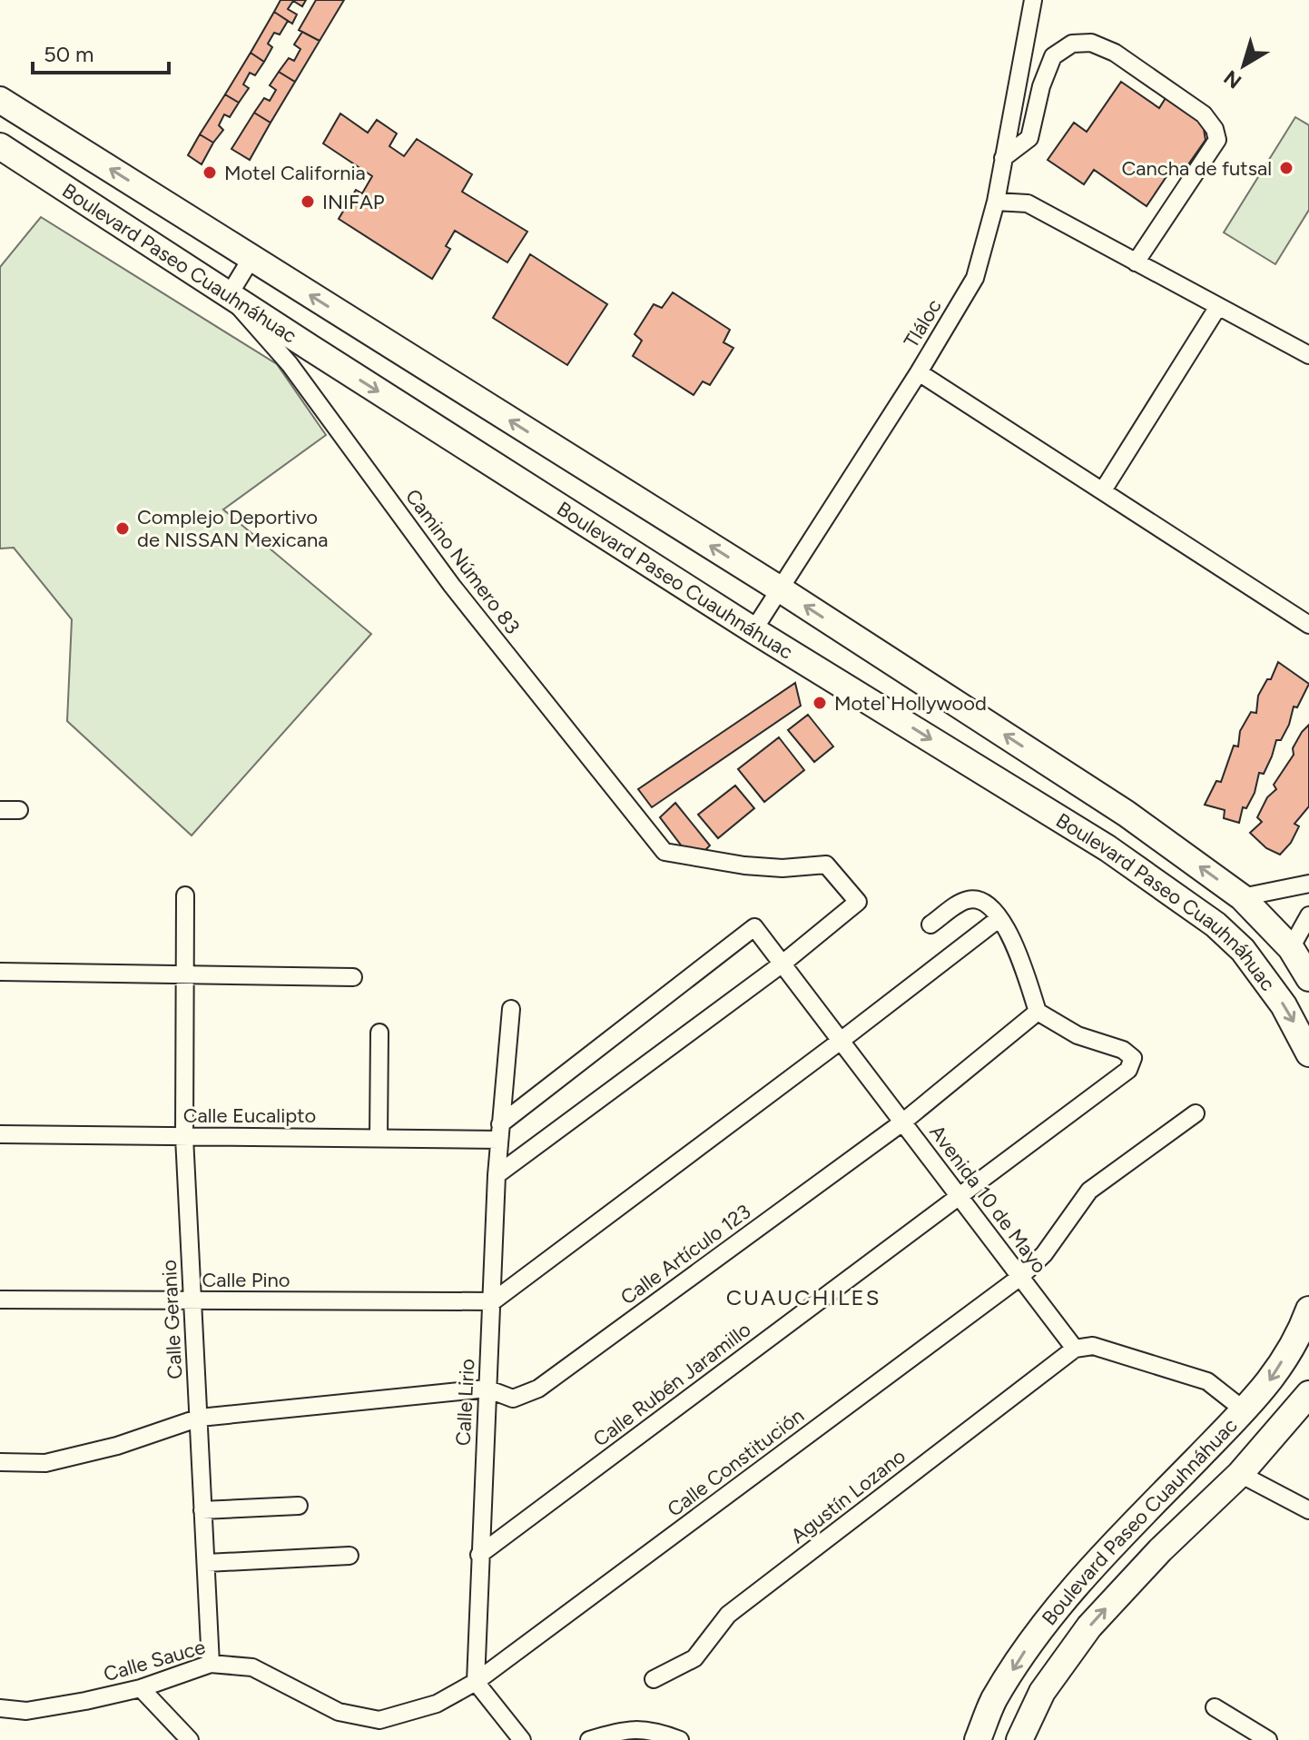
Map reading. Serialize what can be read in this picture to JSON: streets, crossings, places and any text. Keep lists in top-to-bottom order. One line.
{"streets":{"main road":["Boulevard Paseo Cuauhnáhuac"],"street":["Tláloc","Camino Número 83","Calle Eucalipto","Avenida 10 de Mayo","Calle Artículo 123","Calle Pino","Calle Geranio","Calle Rubén Jaramillo","Calle Lirio","Calle Constitución","Agustín Lozano","Calle Sauce"]},"crossings":[["Boulevard Paseo Cuauhnáhuac","Tláloc"],["Boulevard Paseo Cuauhnáhuac","Camino Número 83"],["Camino Número 83","Avenida 10 de Mayo"],["Calle Eucalipto","Avenida 10 de Mayo"],["Calle Eucalipto","Calle Geranio"],["Calle Eucalipto","Calle Lirio"],["Avenida 10 de Mayo","Calle Artículo 123"],["Avenida 10 de Mayo","Calle Rubén Jaramillo"],["Avenida 10 de Mayo","Calle Lirio"],["Avenida 10 de Mayo","Calle Constitución"],["Avenida 10 de Mayo","Agustín Lozano"],["Calle Artículo 123","Calle Geranio"],["Calle Artículo 123","Calle Rubén Jaramillo"],["Calle Artículo 123","Calle Lirio"],["Calle Pino","Calle Geranio"],["Calle Pino","Calle Lirio"],["Calle Geranio","Calle Sauce"],["Calle Rubén Jaramillo","Calle Lirio"],["Calle Lirio","Calle Constitución"],["Calle Lirio","Calle Sauce"],["Calle Constitución","Calle Sauce"]],"districts":["CUAUCHILES"],"places":["Cancha de futsal","Motel California","INIFAP","Complejo Deportivo de NISSAN Mexicana","Motel Hollywood"],"scale_bar":"50 m","north":"bottom left"}
